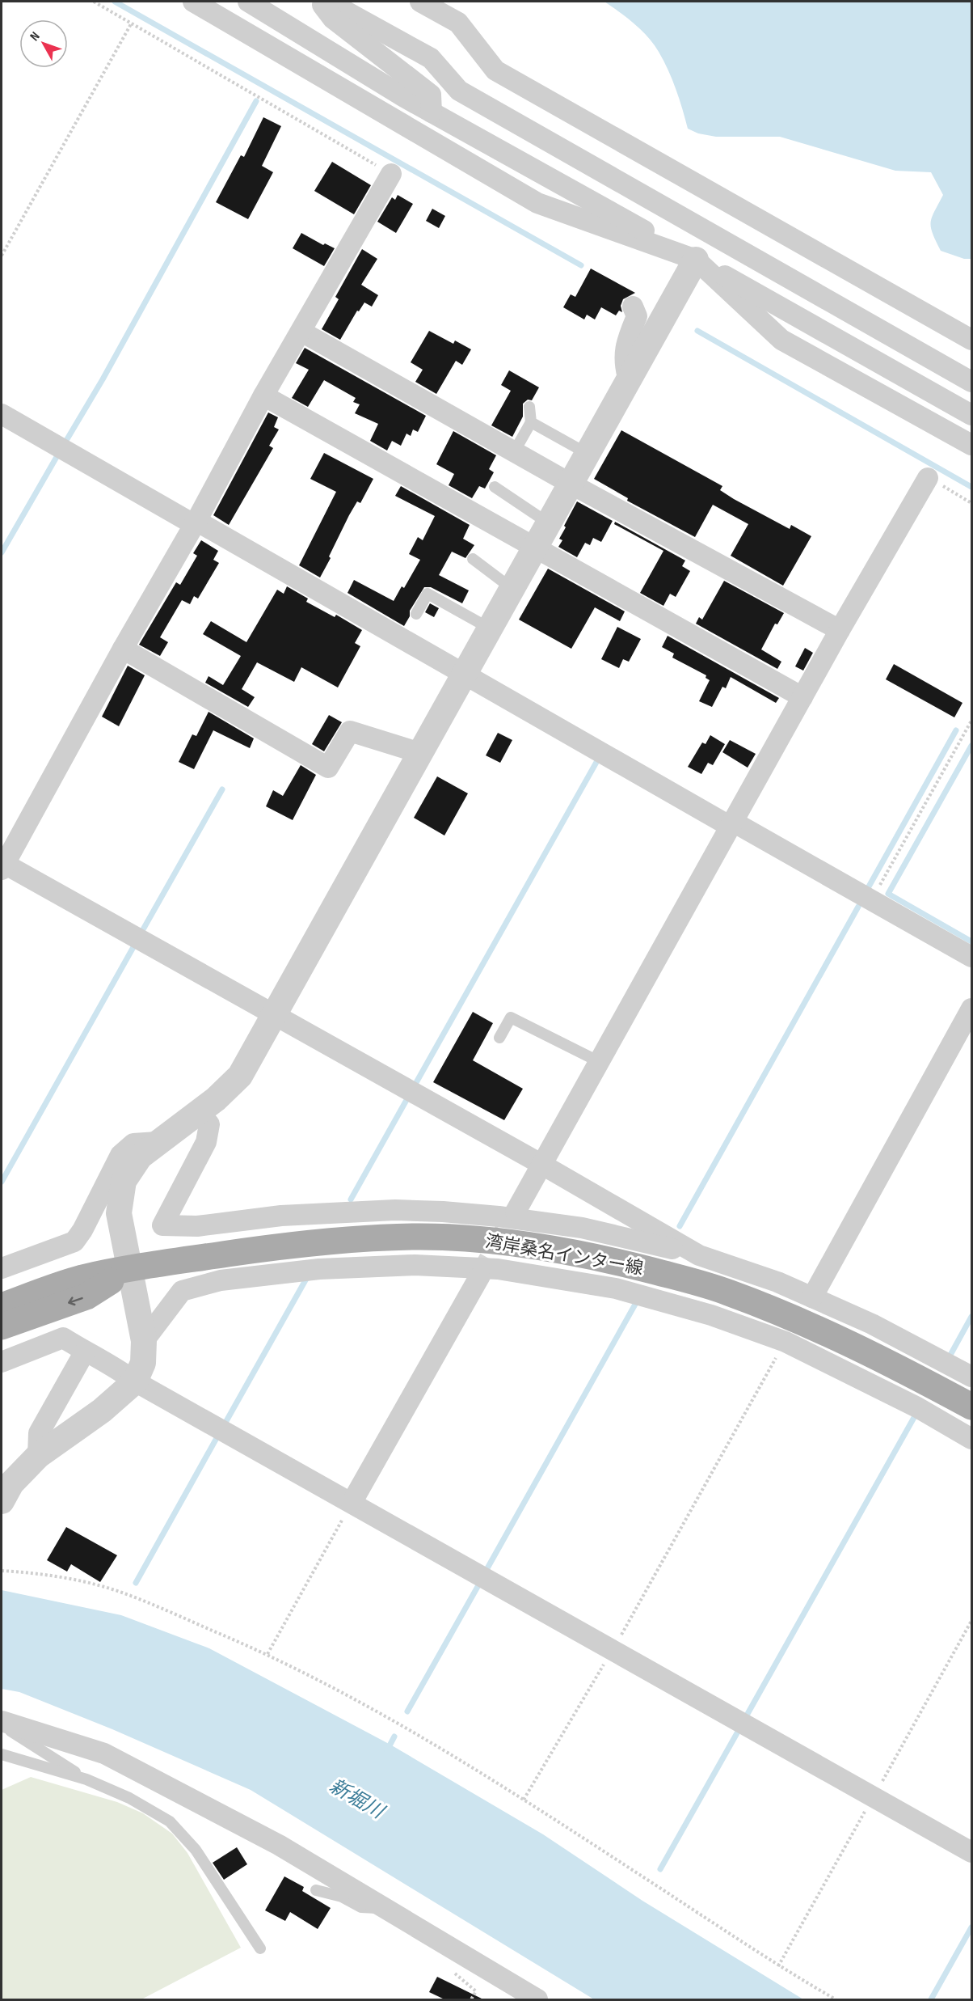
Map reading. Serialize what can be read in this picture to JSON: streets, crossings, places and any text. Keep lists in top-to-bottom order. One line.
{"streets":{"main road":["湾岸桑名インター線"]},"water":["新堀川"],"north":"top left"}
